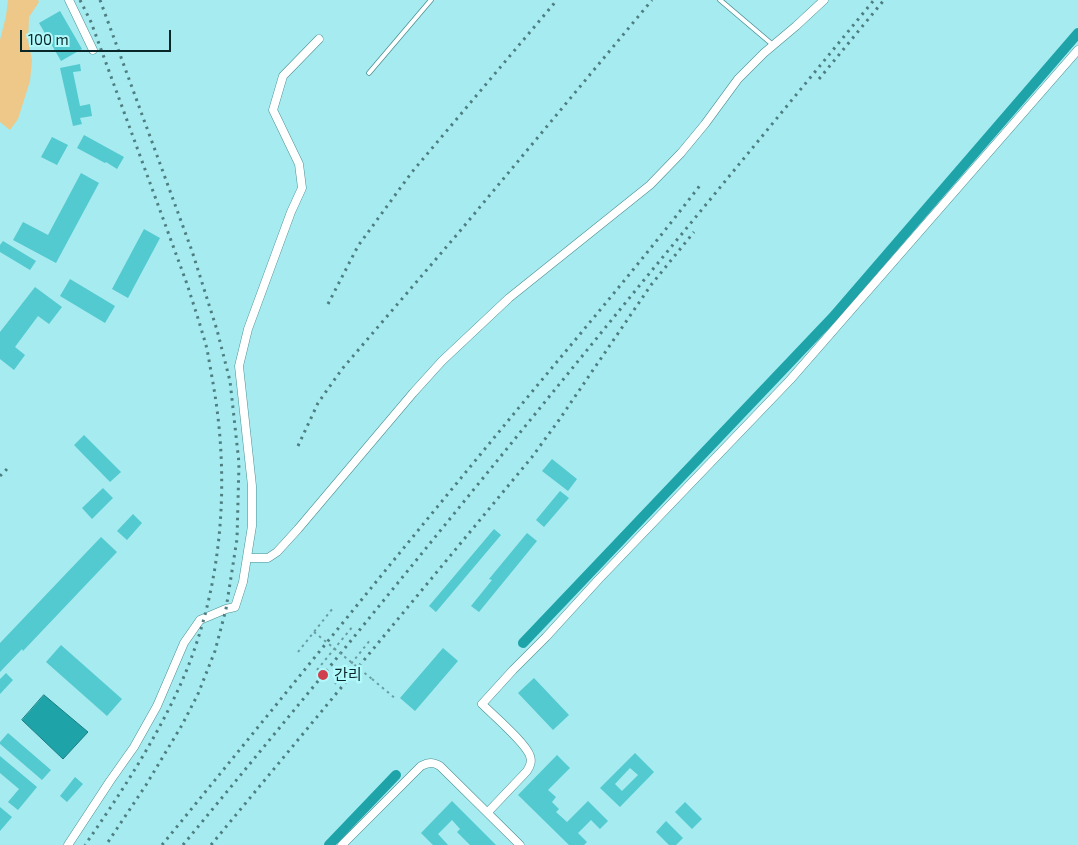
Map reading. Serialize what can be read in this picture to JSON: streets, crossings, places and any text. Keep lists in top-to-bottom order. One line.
{"places":["간리"],"scale_bar":"100 m"}
